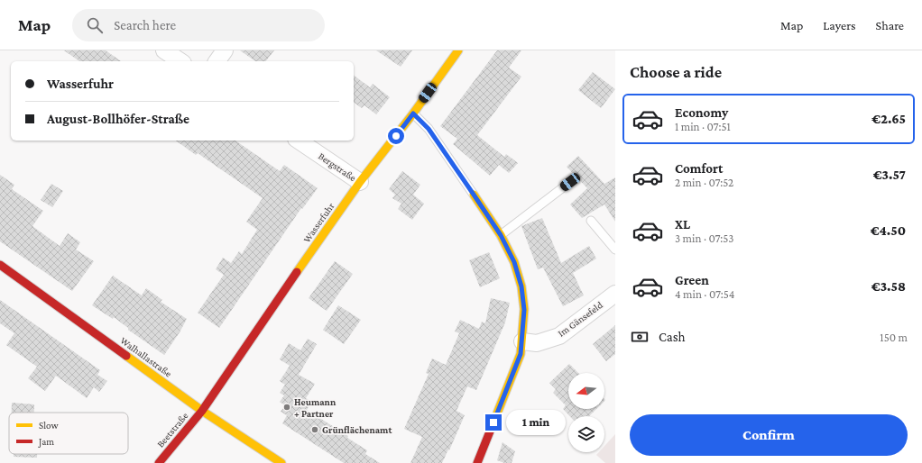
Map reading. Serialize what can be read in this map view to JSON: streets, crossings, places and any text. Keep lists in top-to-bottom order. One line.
{"streets":{"main road":["Wasserfuhr","Walhallastraße","Beetstraße"],"street":["Bergstraße","Im Gänsefeld"]},"crossings":[["Bergstraße","Wasserfuhr"],["Wasserfuhr","Walhallastraße"],["Wasserfuhr","Beetstraße"],["Walhallastraße","Beetstraße"]],"places":["Heumann + Partner","Grünflächenamt"],"legend":["Slow","Jam"],"north":"left","page":{"header":"Map","search":"Search here","nav":["Map","Layers","Share"],"heading":"Choose a ride","banner":["Wasserfuhr","August-Bollhöfer-Straße"],"list":[{"name":"Economy","note":"1 min · 07:51","value":"€2.65"},{"name":"Comfort","note":"2 min · 07:52","value":"€3.57"},{"name":"XL","note":"3 min · 07:53","value":"€4.50"},{"name":"Green","note":"4 min · 07:54","value":"€3.58"}],"pay":["Cash","150 m"],"buttons":"Confirm","bubble":"1 min"}}
